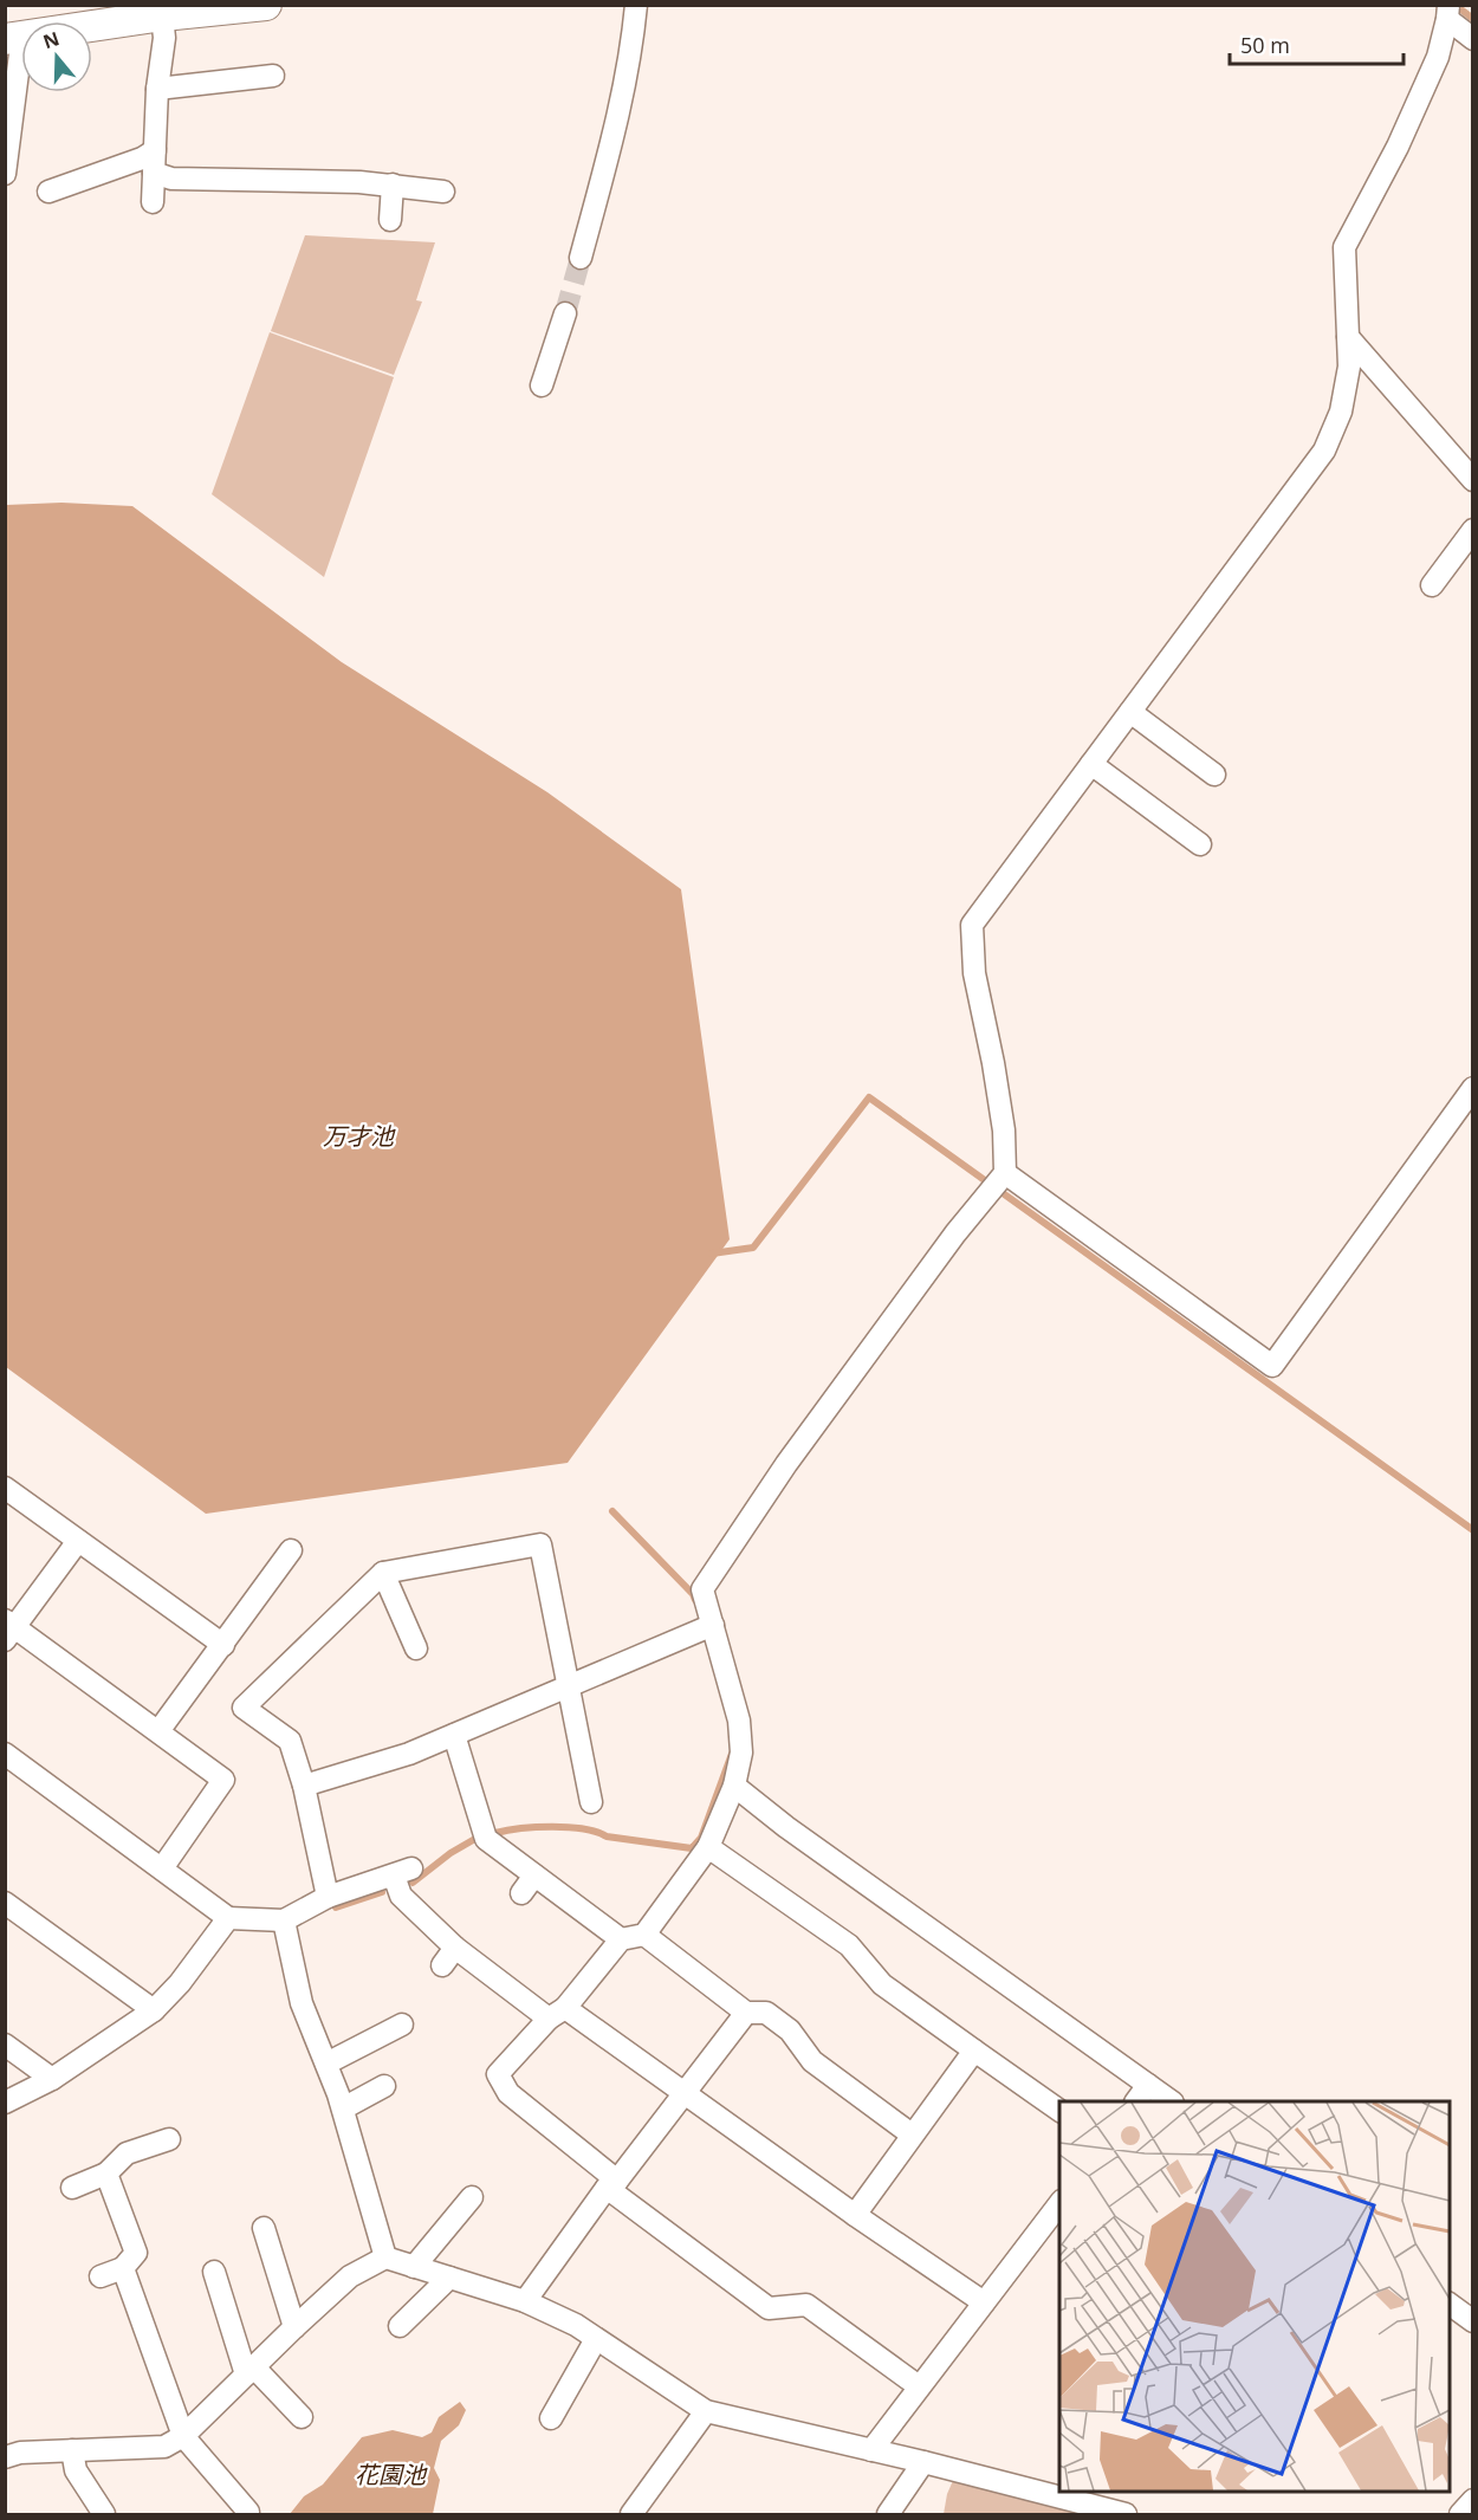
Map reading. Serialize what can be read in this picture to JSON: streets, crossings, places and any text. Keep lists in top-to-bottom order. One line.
{"water":["万才池","花園池"],"scale_bar":"50 m","north":"top"}
